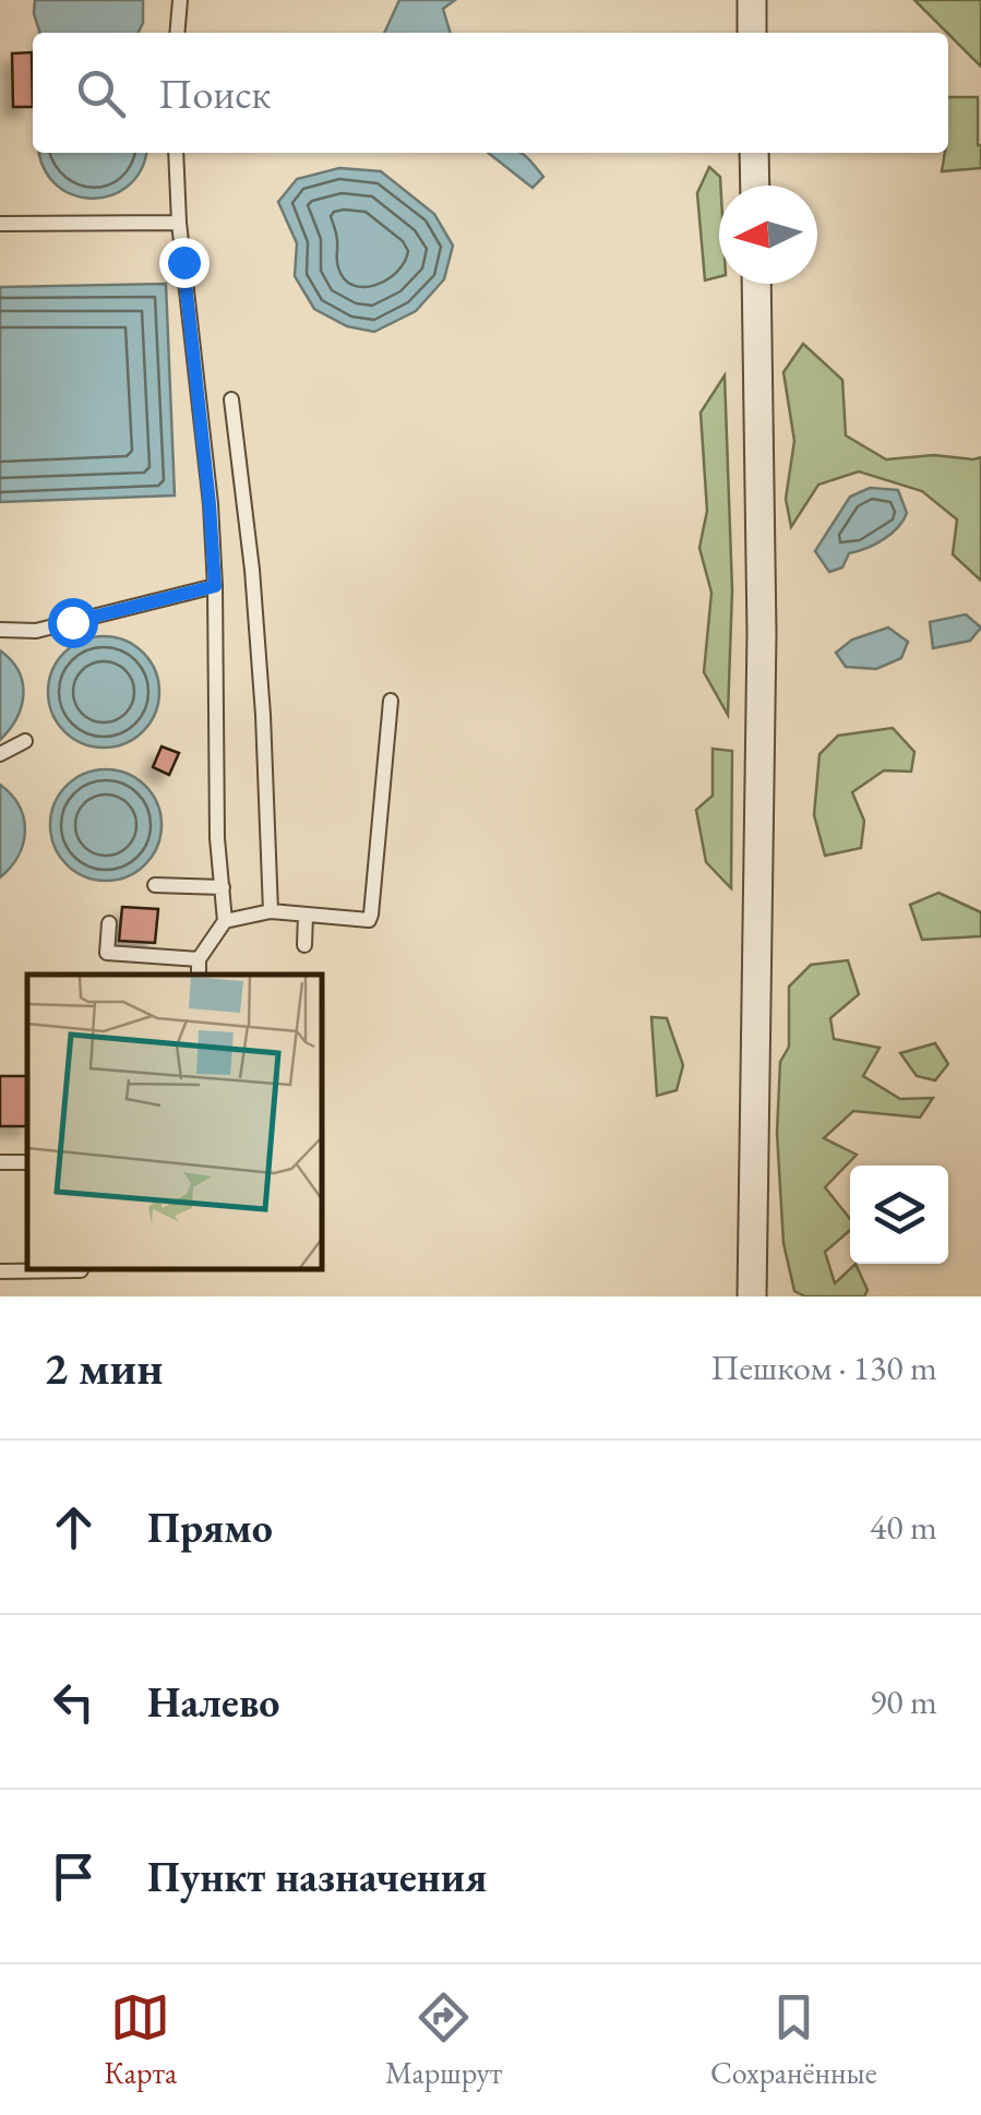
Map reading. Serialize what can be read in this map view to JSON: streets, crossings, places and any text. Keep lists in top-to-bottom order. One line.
{"north":"left","page":{"search":"Поиск","heading":["2 мин","Пешком · 130 m"],"list":[["Прямо","40 m"],["Налево","90 m"],"Пункт назначения"],"nav":["Карта","Маршрут","Сохранённые"]}}
